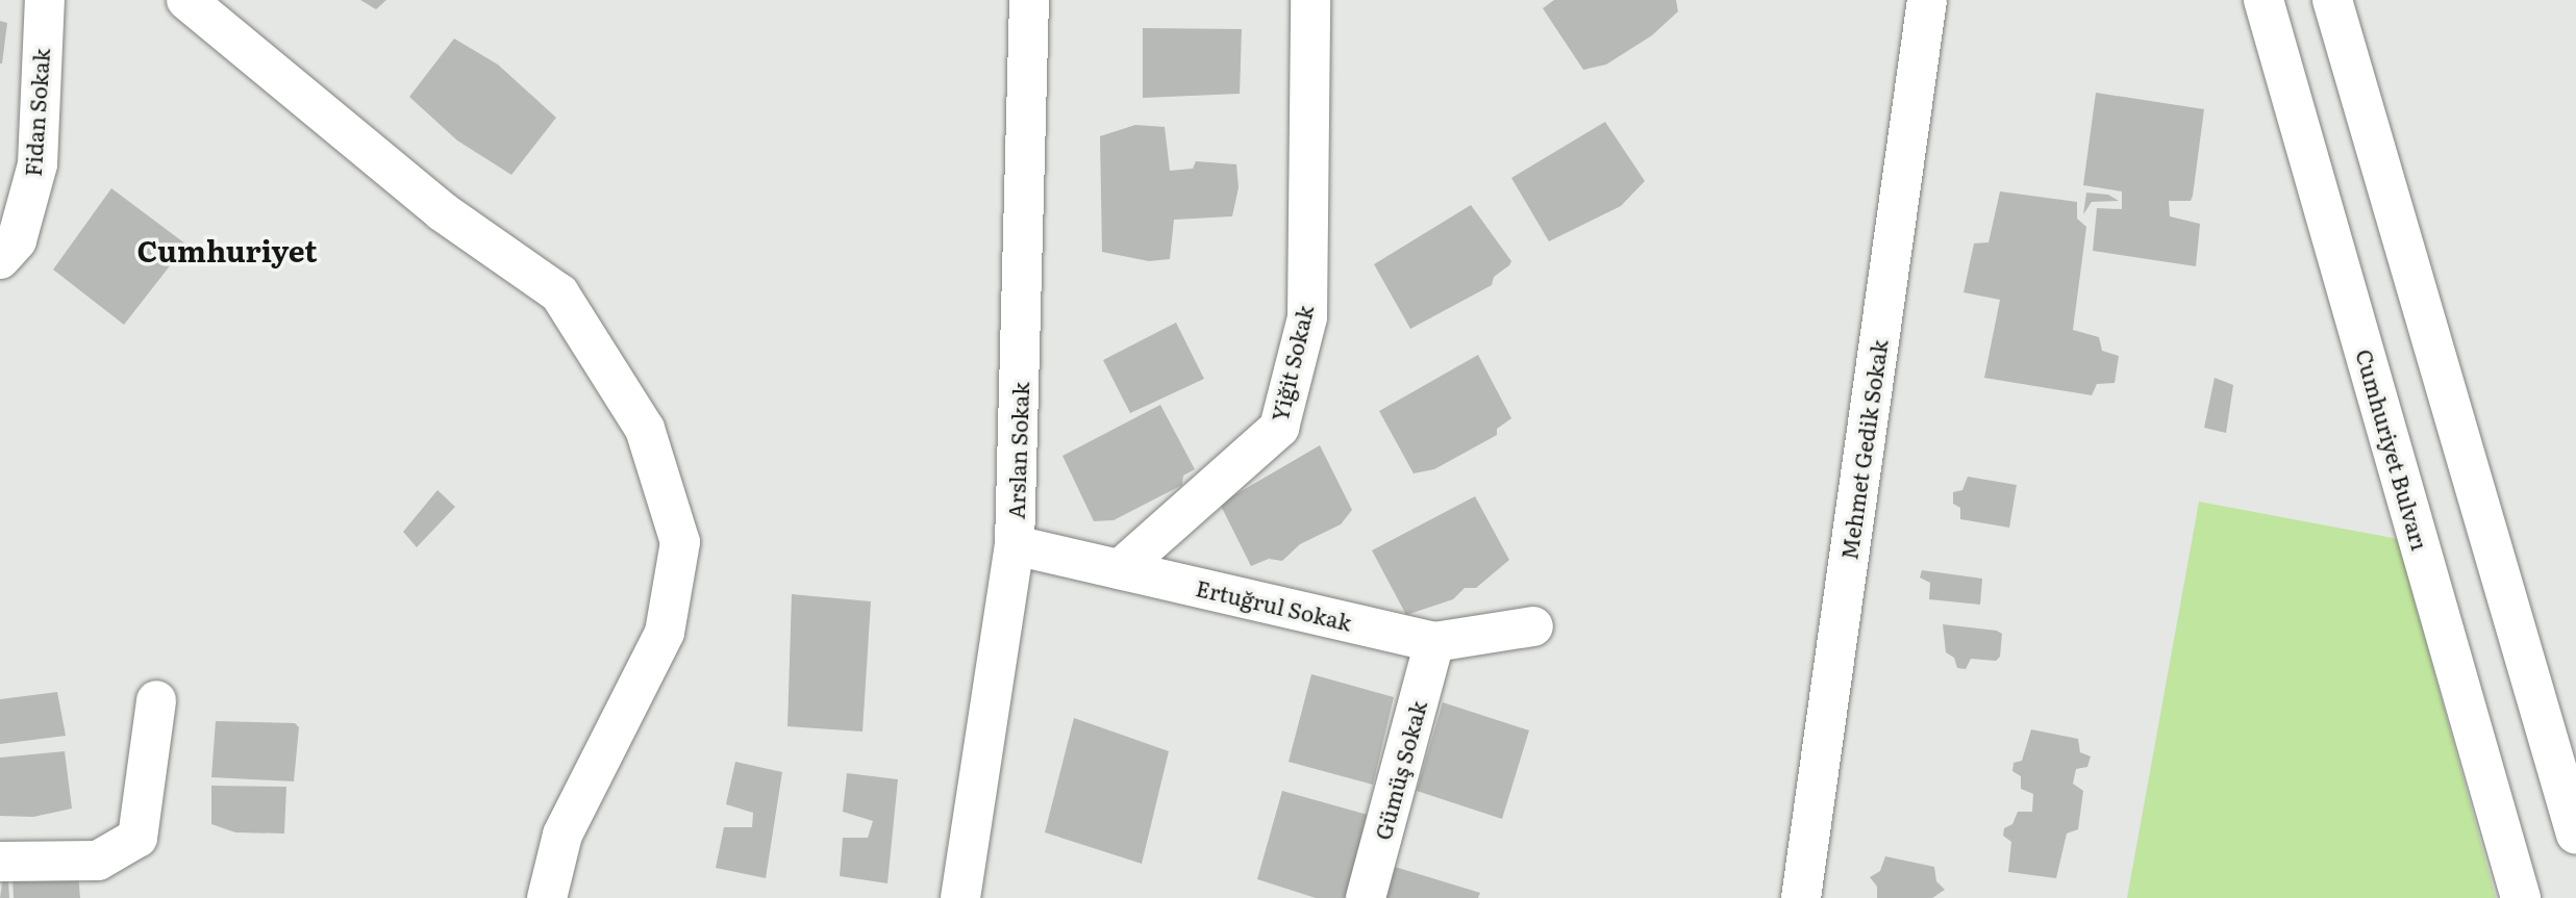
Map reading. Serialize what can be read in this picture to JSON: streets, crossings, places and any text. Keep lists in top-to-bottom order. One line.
{"streets":{"street":["Fidan Sokak","Yiğit Sokak","Mehmet Gedik Sokak","Cumhuriyet Bulvarı","Arslan Sokak","Ertuğrul Sokak","Gümüş Sokak"]},"crossings":[["Yiğit Sokak","Ertuğrul Sokak"],["Arslan Sokak","Ertuğrul Sokak"],["Ertuğrul Sokak","Gümüş Sokak"]],"districts":["Cumhuriyet"]}
